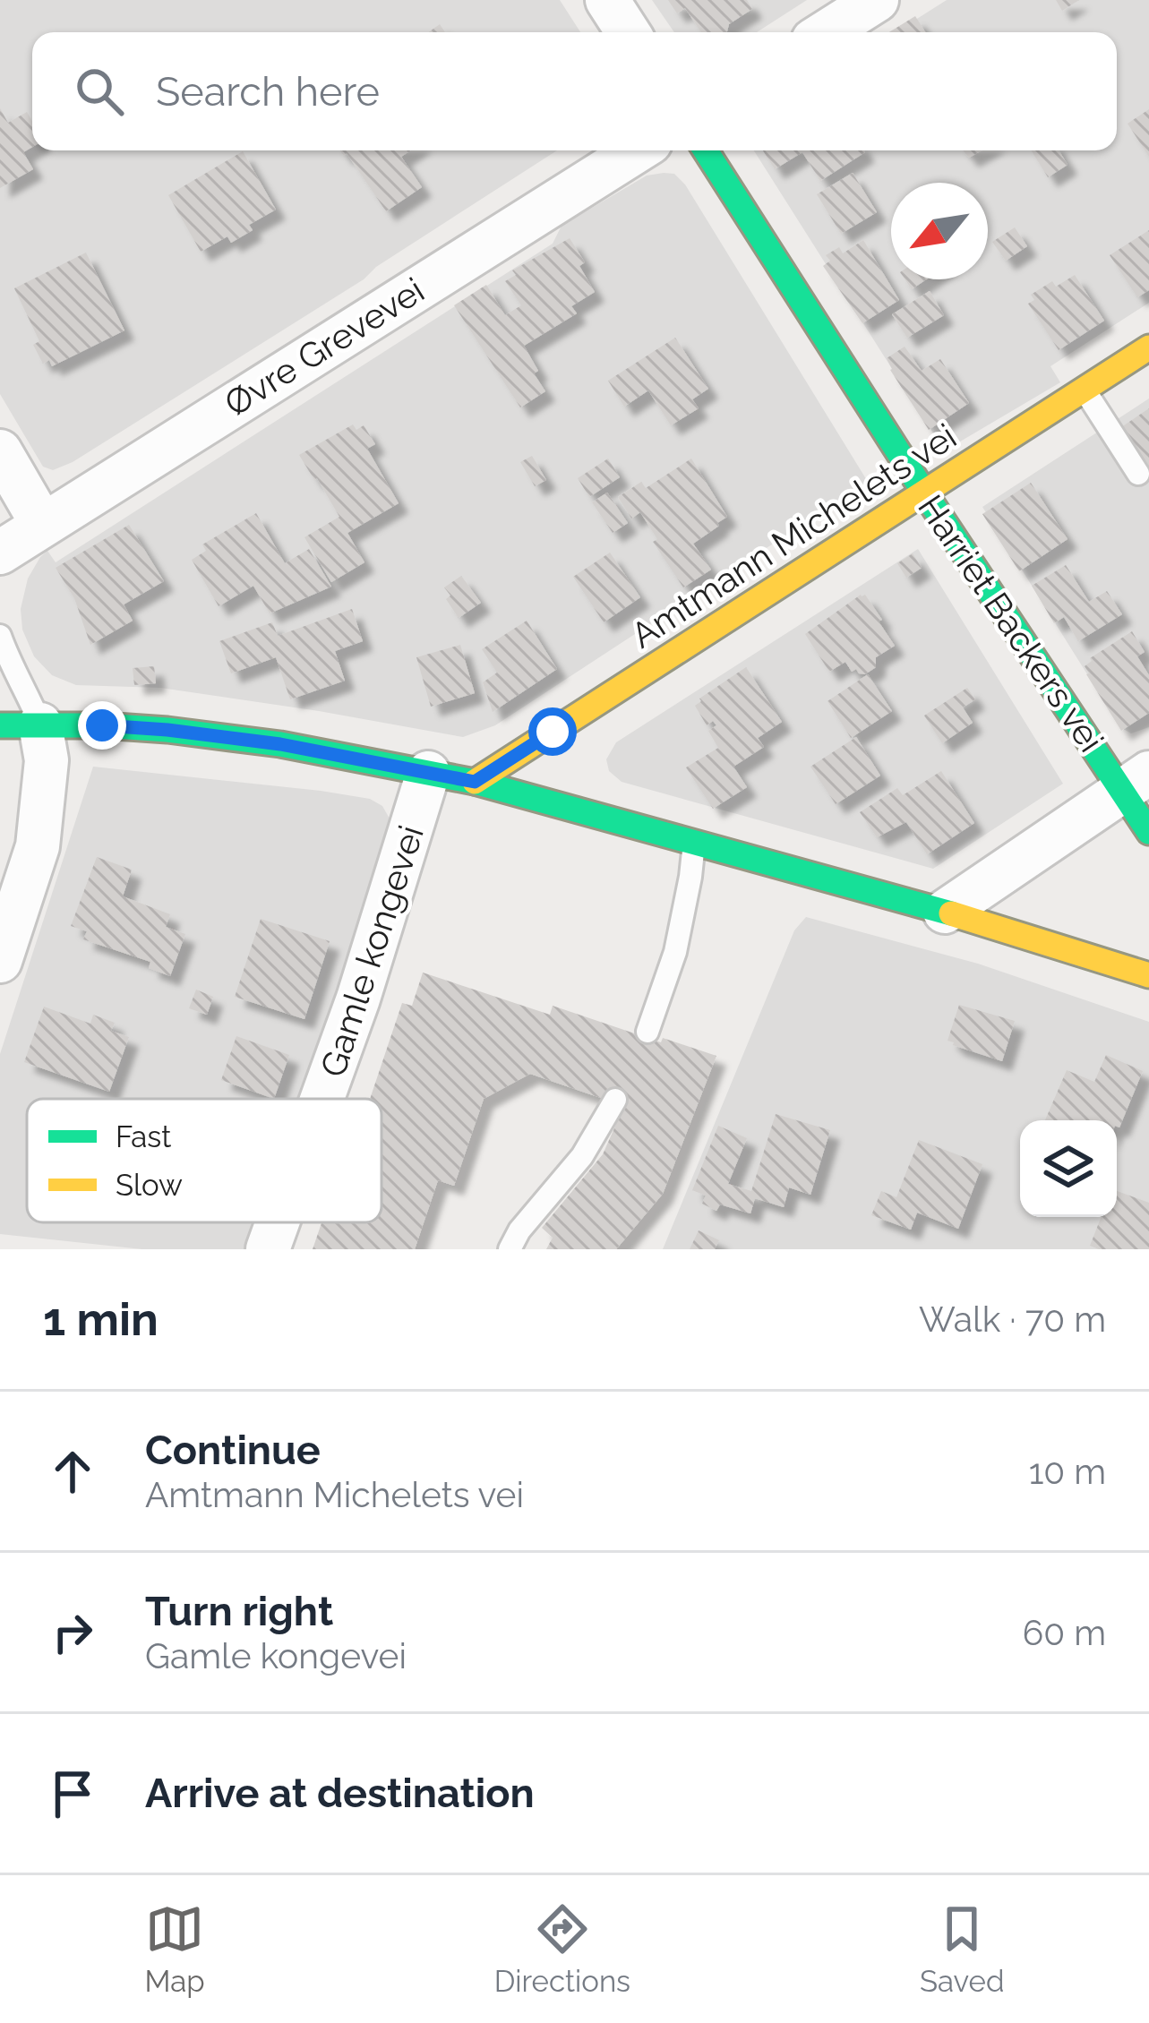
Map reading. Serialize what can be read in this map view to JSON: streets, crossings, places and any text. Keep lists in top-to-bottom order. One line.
{"streets":{"street":["Øvre Grevevei","Amtmann Michelets vei","Harriet Backers vei","Gamle kongevei"]},"crossings":[["Amtmann Michelets vei","Harriet Backers vei"]],"legend":["Fast","Slow"],"north":"bottom left","page":{"search":"Search here","heading":["1 min","Walk · 70 m"],"list":[["Continue","Amtmann Michelets vei","10 m"],["Turn right","Gamle kongevei","60 m"],"Arrive at destination"],"nav":["Map","Directions","Saved"]}}
